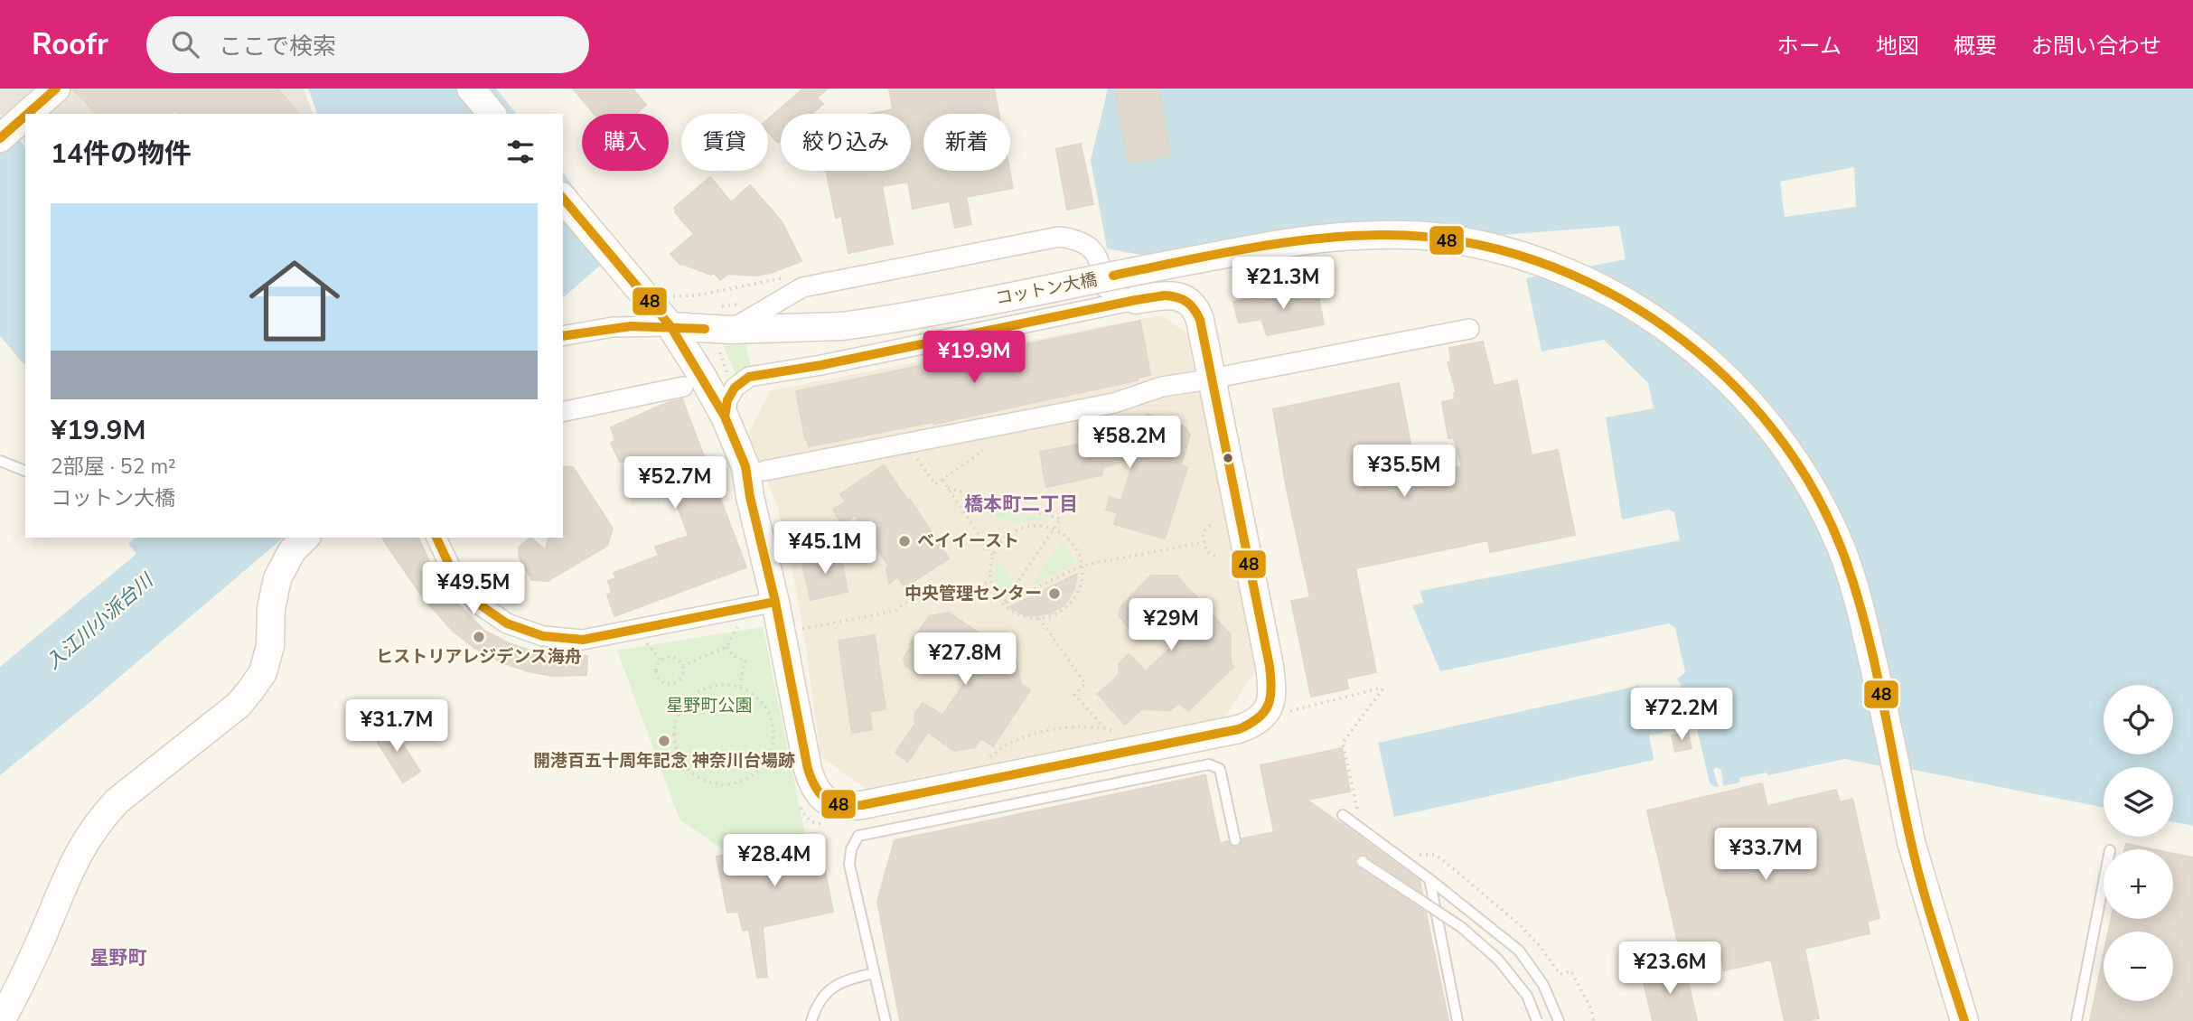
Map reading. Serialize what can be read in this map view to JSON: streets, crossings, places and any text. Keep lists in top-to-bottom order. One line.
{"streets":{"street":["コットン大橋"]},"districts":["橋本町二丁目","星野町"],"water":["入江川小派台川"],"parks":["星野町公園"],"places":["ベイイースト","中央管理センター","ヒストリアレジデンス海舟","開港百五十周年記念 神奈川台場跡"],"lines":["transit line 48"],"page":{"header":"Roofr","search":"ここで検索","nav":["ホーム","地図","概要","お問い合わせ"],"chip":["購入","賃貸","絞り込み","新着"],"heading":"14件の物件","list":[{"name":"¥19.9M","note":"2部屋 · 52 m² · コットン大橋"}],"price":["¥21.3M","¥19.9M","¥58.2M","¥35.5M","¥52.7M","¥45.1M","¥49.5M","¥29M","¥27.8M","¥72.2M","¥31.7M","¥33.7M","¥28.4M","¥23.6M"],"map_buttons":["+","−"]}}
